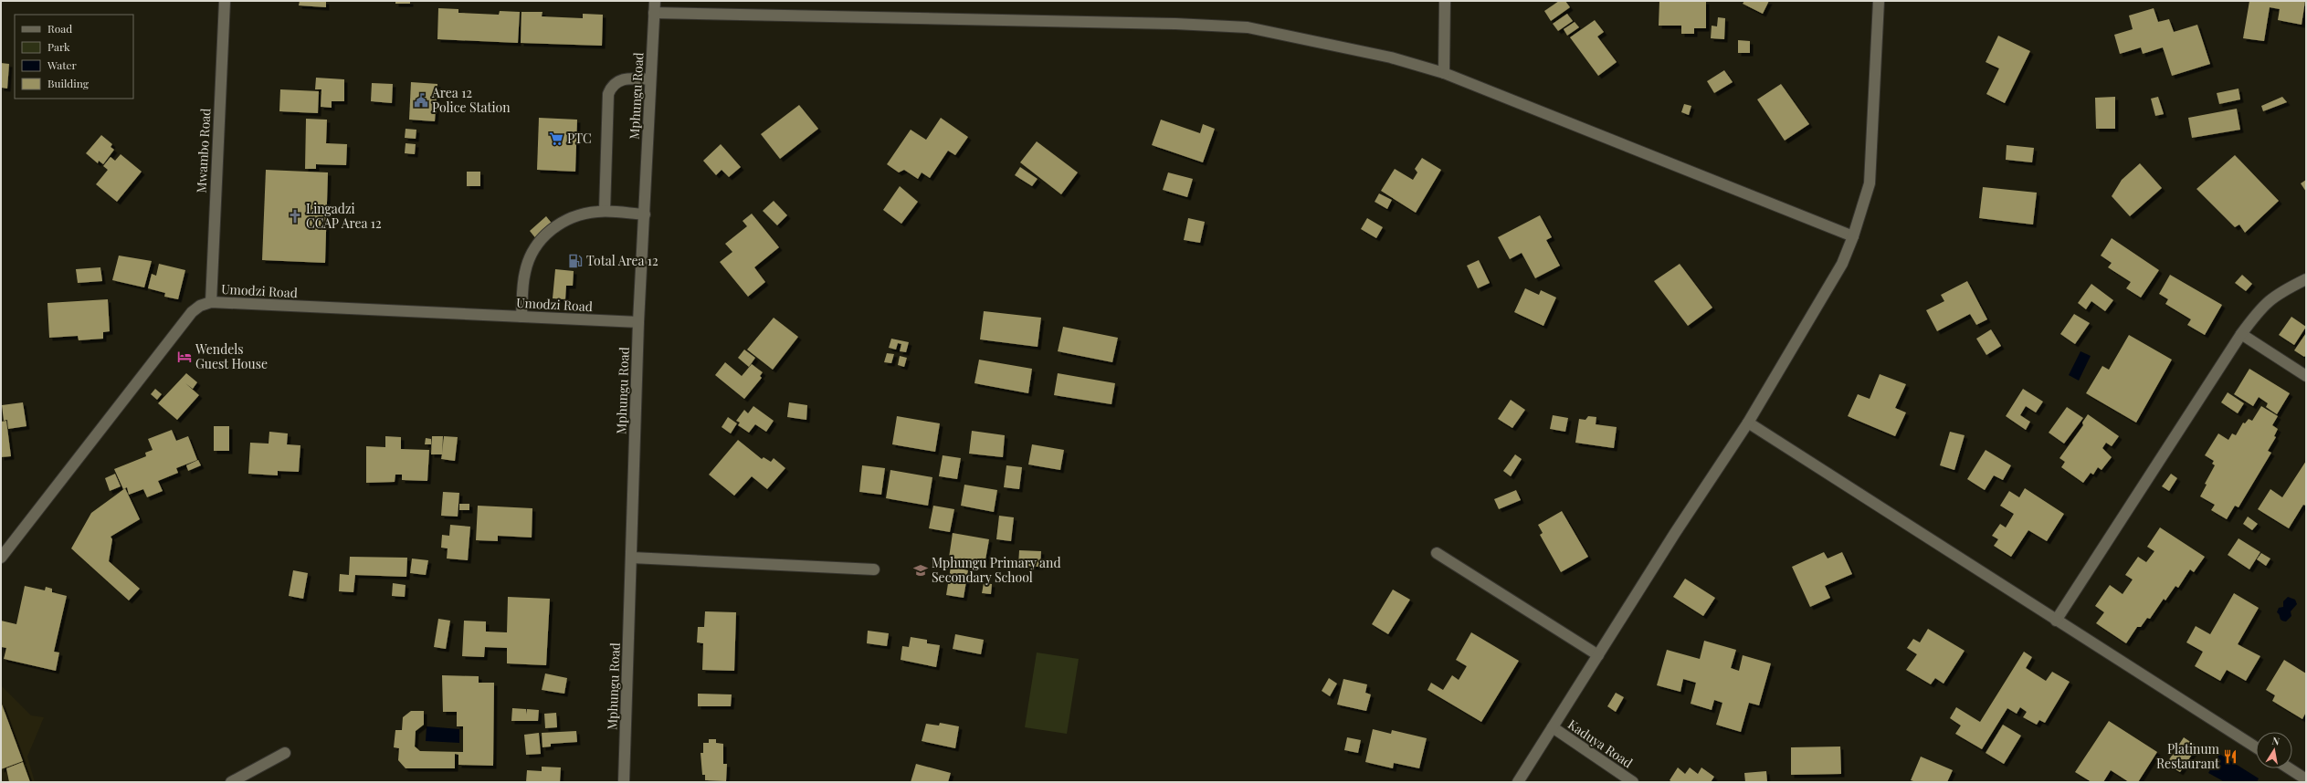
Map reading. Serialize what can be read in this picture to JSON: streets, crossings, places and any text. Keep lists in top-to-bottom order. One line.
{"streets":{"street":["Mphungu Road","Mwambo Road","Umodzi Road","Kaduya Road"]},"crossings":[["Mphungu Road","Umodzi Road"],["Mwambo Road","Umodzi Road"]],"places":{"public building":["Area 12 Police Station"],"supermarket":["PTC"],"church":["Lingadzi CCAP Area 12"],"fuel station":["Total Area 12"],"hotel":["Wendels Guest House"],"school or university":["Mphungu Primary and Secondary School"],"restaurant":["Platinum Restaurant"]},"legend":["Road","Park","Water","Building"],"north":"top"}
